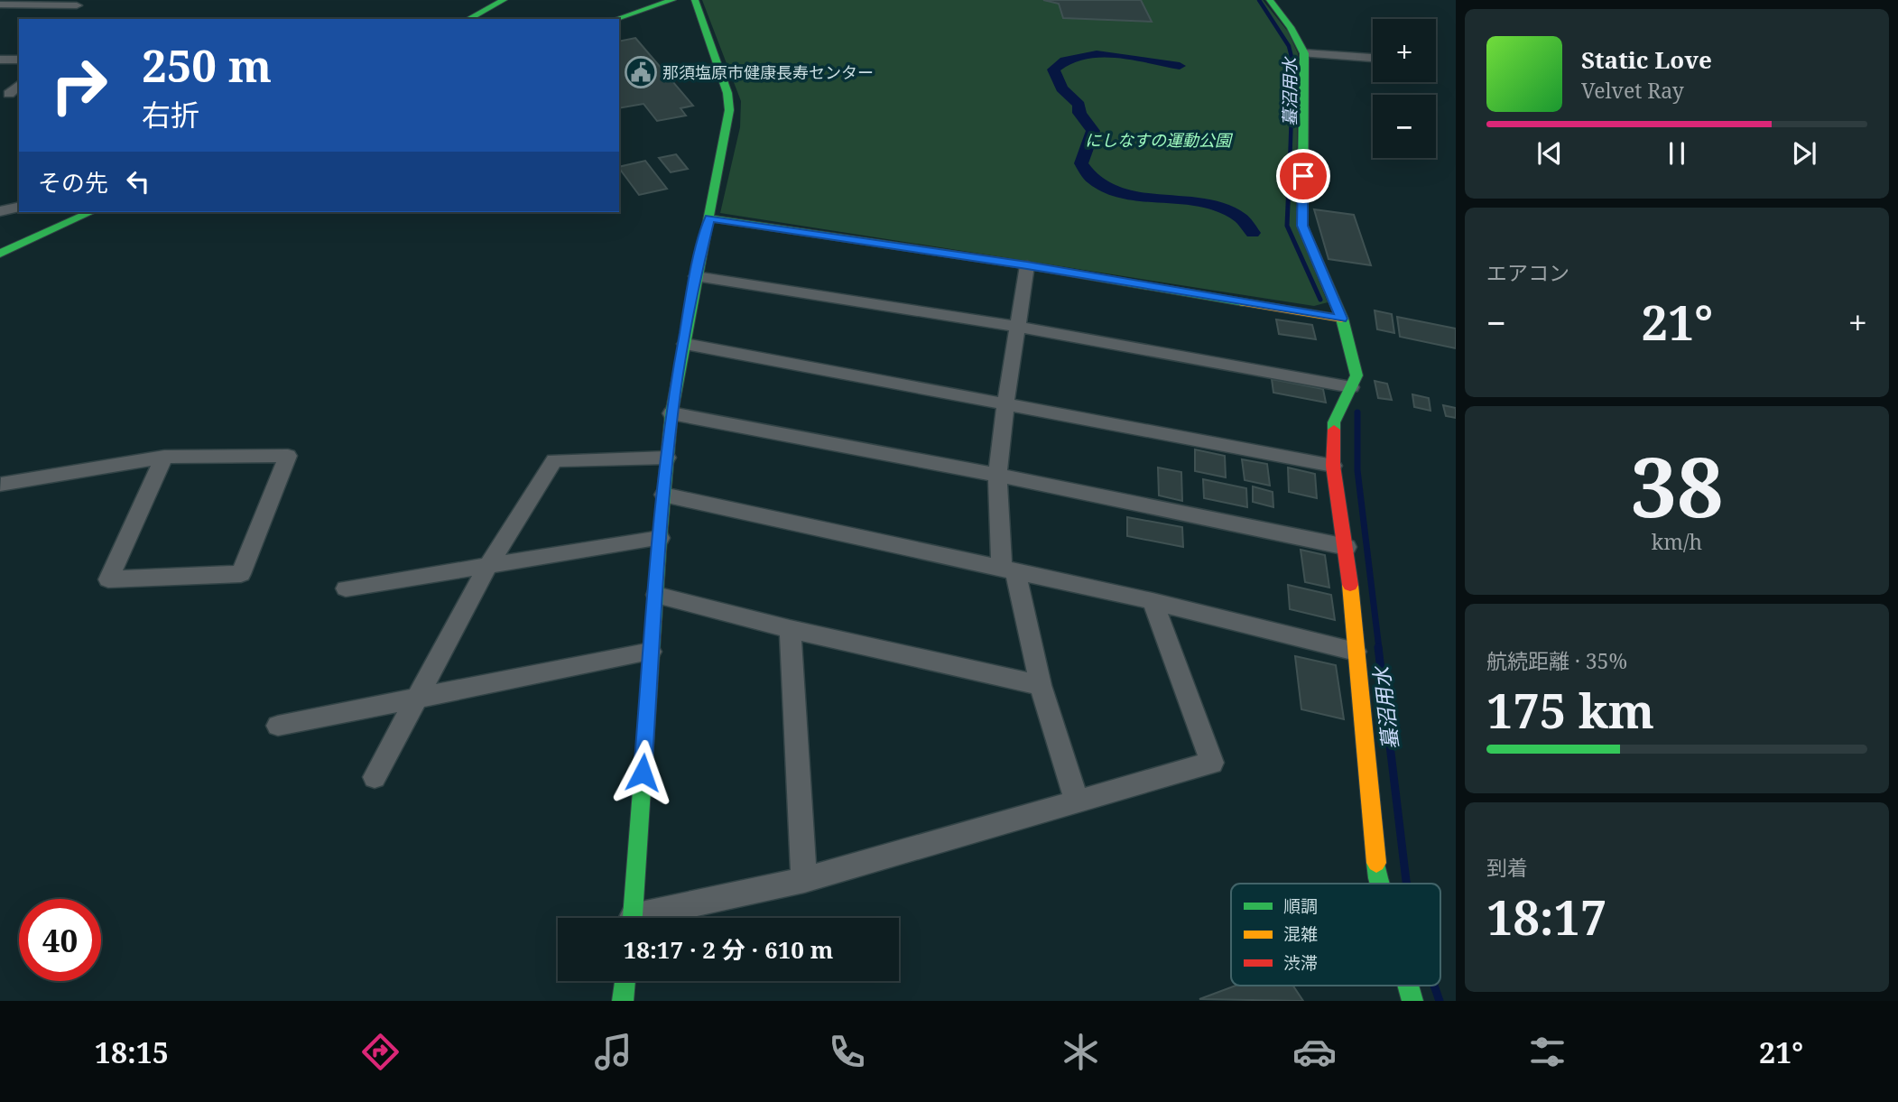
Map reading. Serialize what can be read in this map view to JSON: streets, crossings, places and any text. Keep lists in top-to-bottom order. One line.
{"water":["蟇沼用水"],"parks":["にしなすの運動公園"],"places":{"public building":["那須塩原市健康長寿センター"]},"legend":["順調","混雑","渋滞"],"page":{"map_buttons":["+","−"],"turn":["250 m","右折"],"song":["Static Love","Velvet Ray"],"then":"その先","tile":["エアコン",["38","km/h"],["航続距離 · 35%","175 km"],["到着","18:17"]],"heat":["−","21°","+"],"limit":"40","trip":"18:17 · 2 分 · 610 m","tabs":["18:15","21°"]}}
